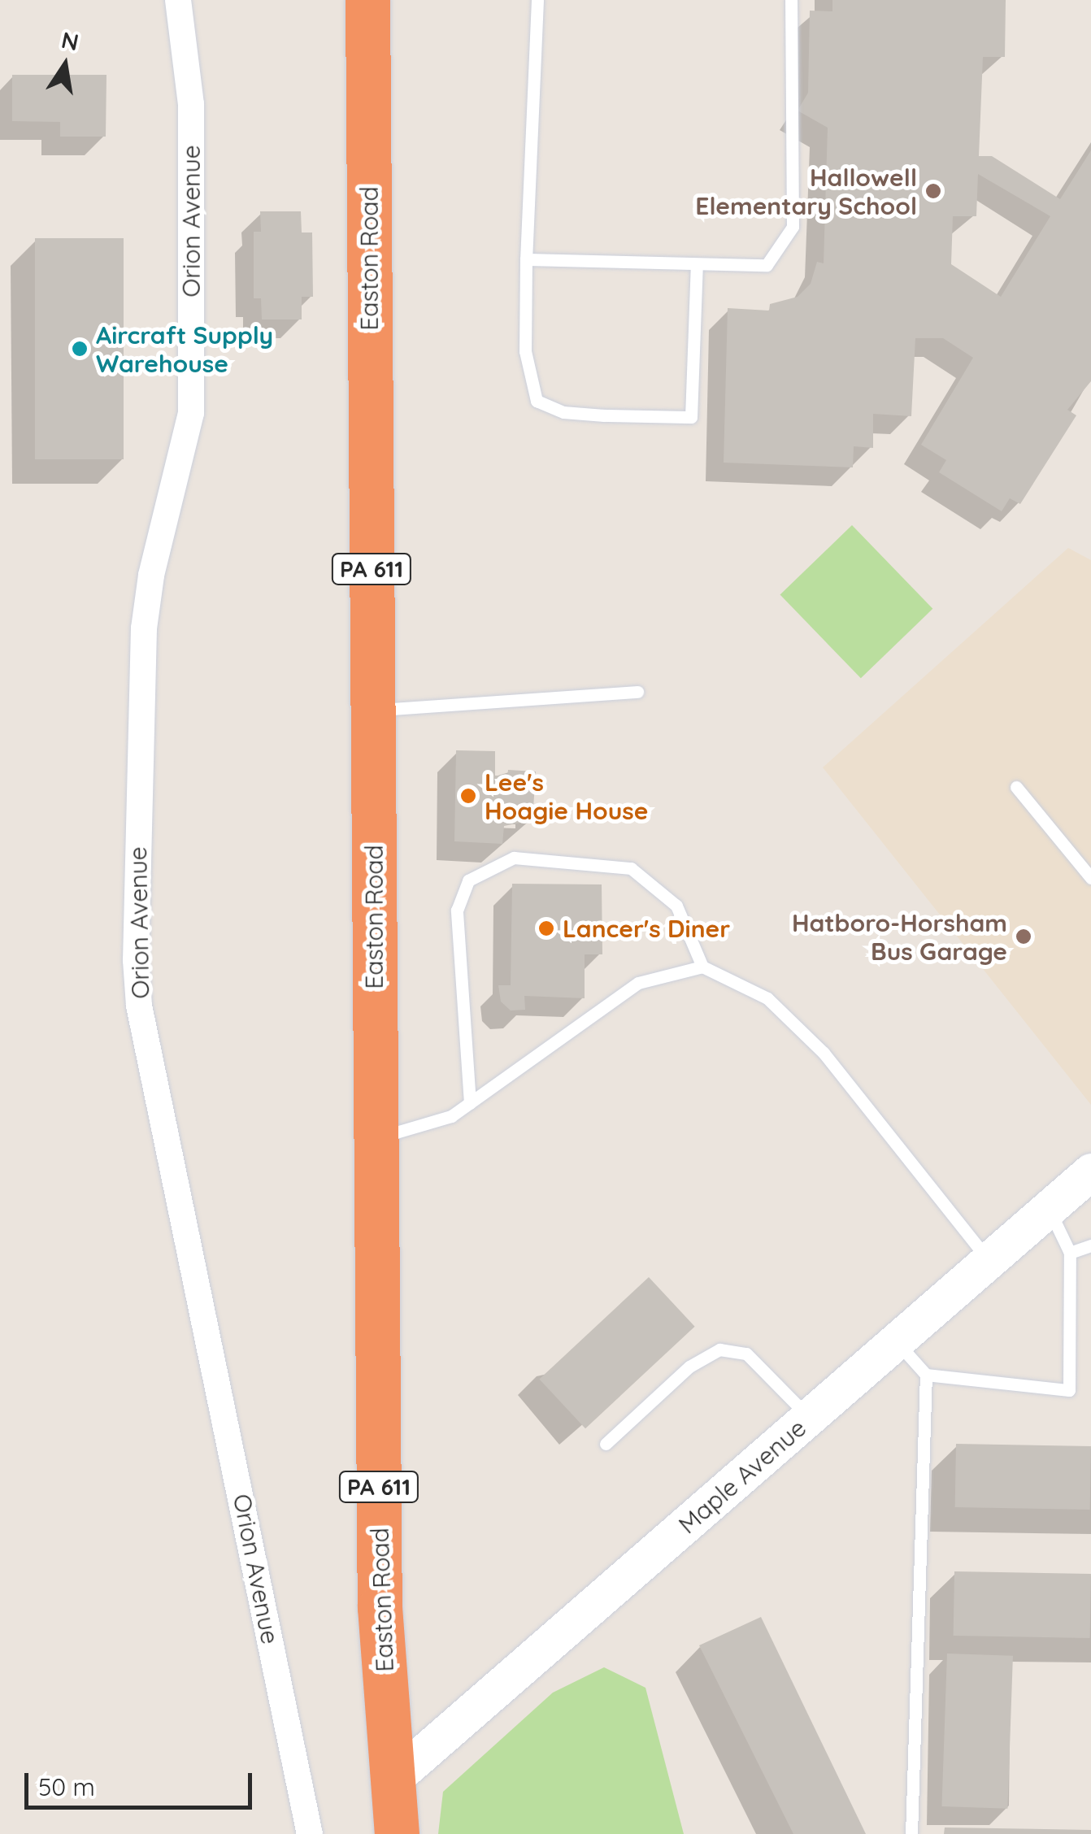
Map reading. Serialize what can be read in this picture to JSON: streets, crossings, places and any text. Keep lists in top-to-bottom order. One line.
{"streets":{"highway":["Easton Road","PA 611"],"street":["Orion Avenue","Maple Avenue"]},"crossings":[["Easton Road","Maple Avenue"]],"places":["Hallowell Elementary School","Aircraft Supply Warehouse","Lee's Hoagie House","Lancer's Diner","Hatboro-Horsham Bus Garage"],"scale_bar":"50 m","north":"top"}
